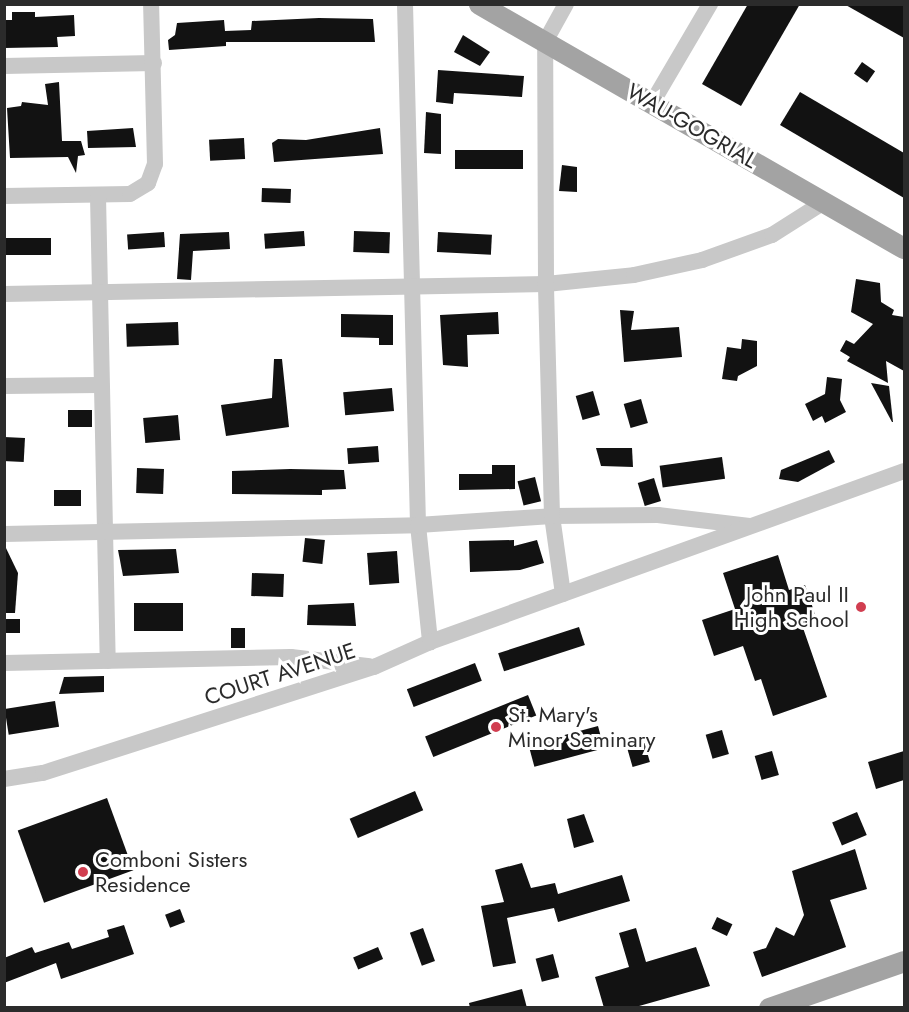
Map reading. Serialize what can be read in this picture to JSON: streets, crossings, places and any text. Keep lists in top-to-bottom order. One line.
{"streets":{"main road":["WAU-GOGRIAL"],"street":["COURT AVENUE"]},"places":["John Paul II High School","St. Mary's Minor Seminary","Comboni Sisters Residence"]}
